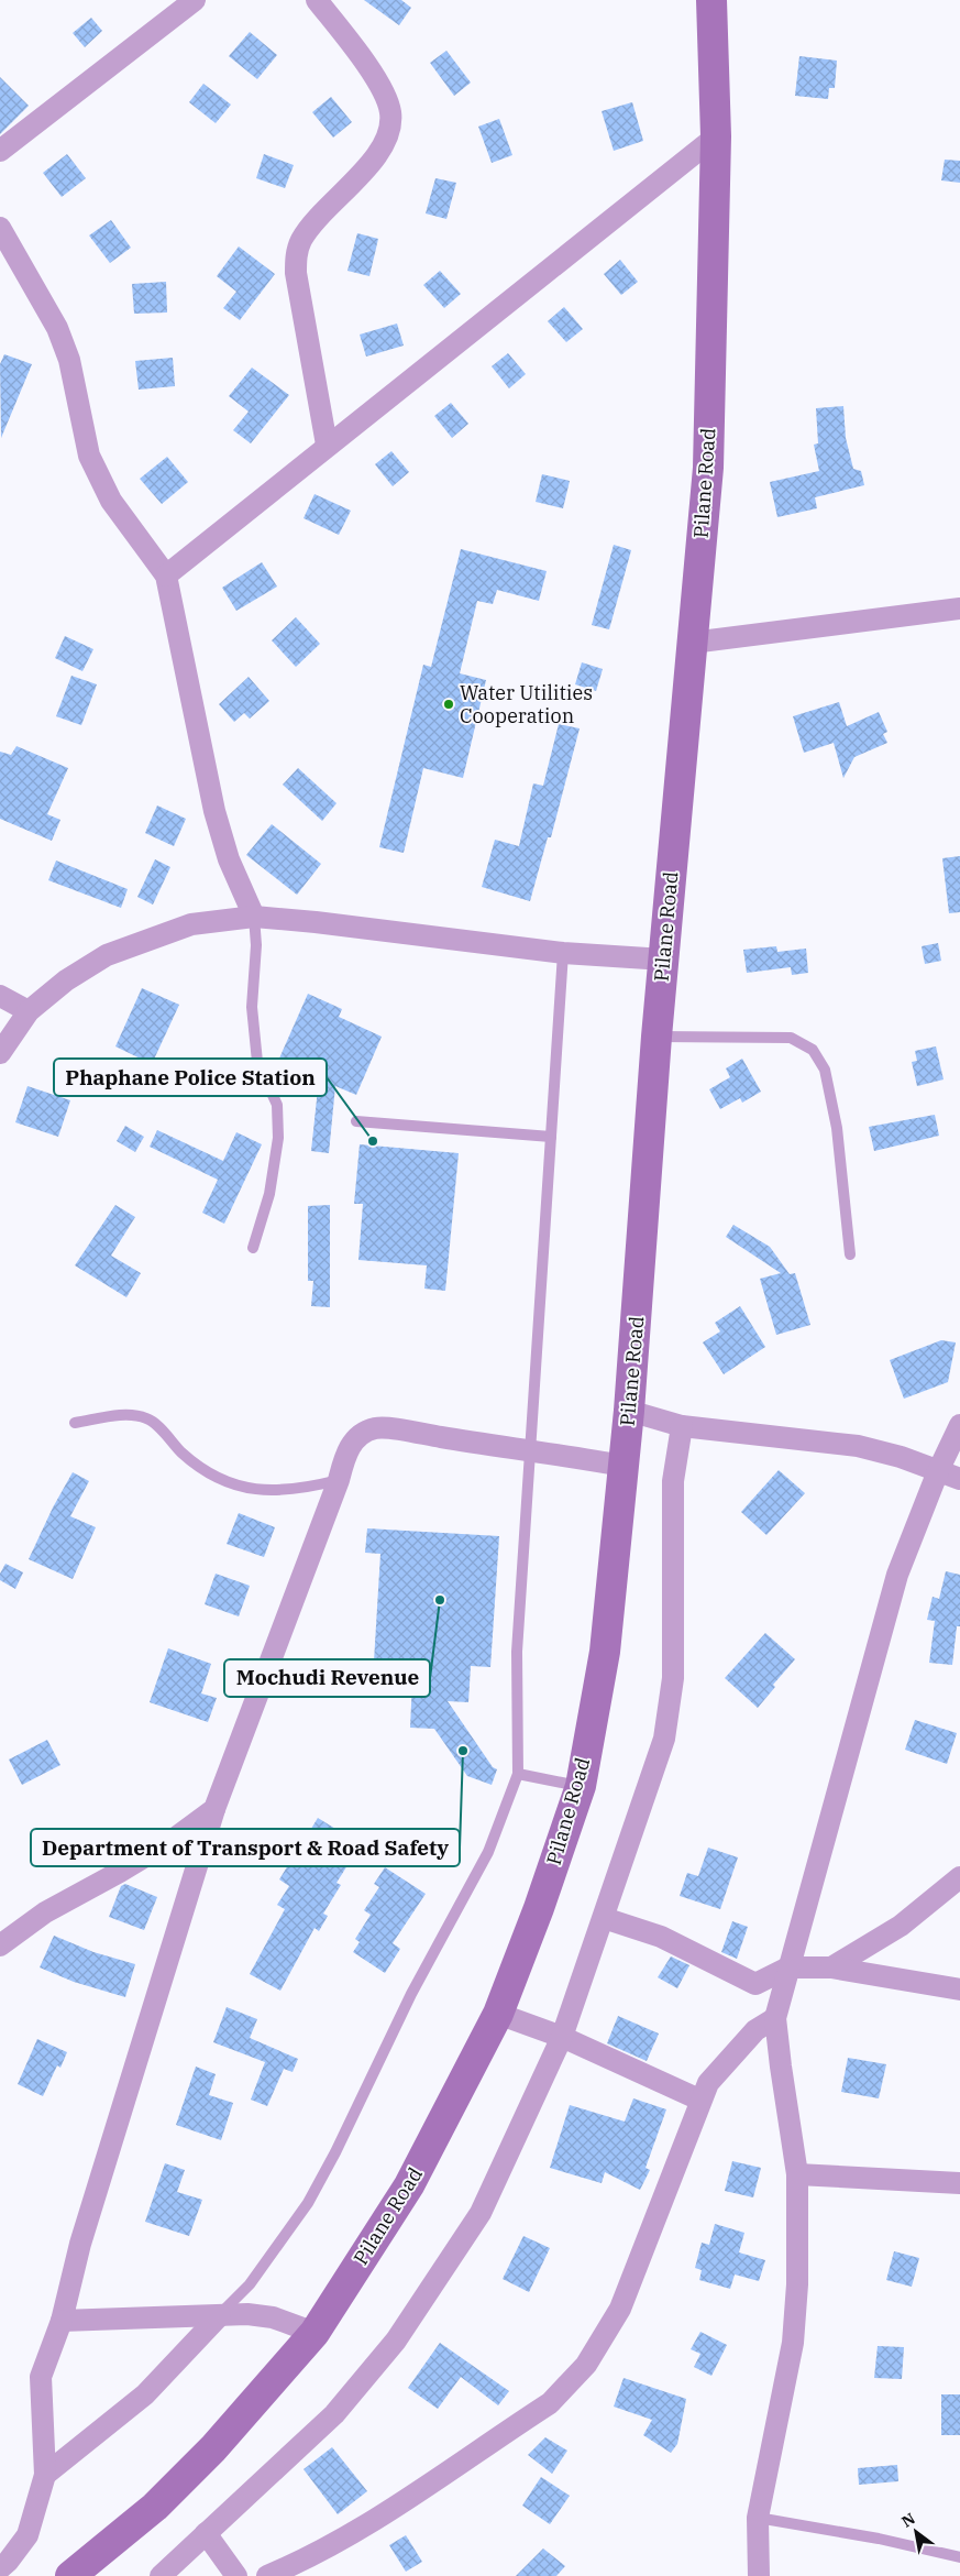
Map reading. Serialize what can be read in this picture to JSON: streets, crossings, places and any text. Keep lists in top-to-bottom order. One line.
{"streets":{"main road":["Pilane Road"]},"places":["Water Utilities Cooperation","Phaphane Police Station","Mochudi Revenue","Department of Transport & Road Safety"],"north":"top left"}
